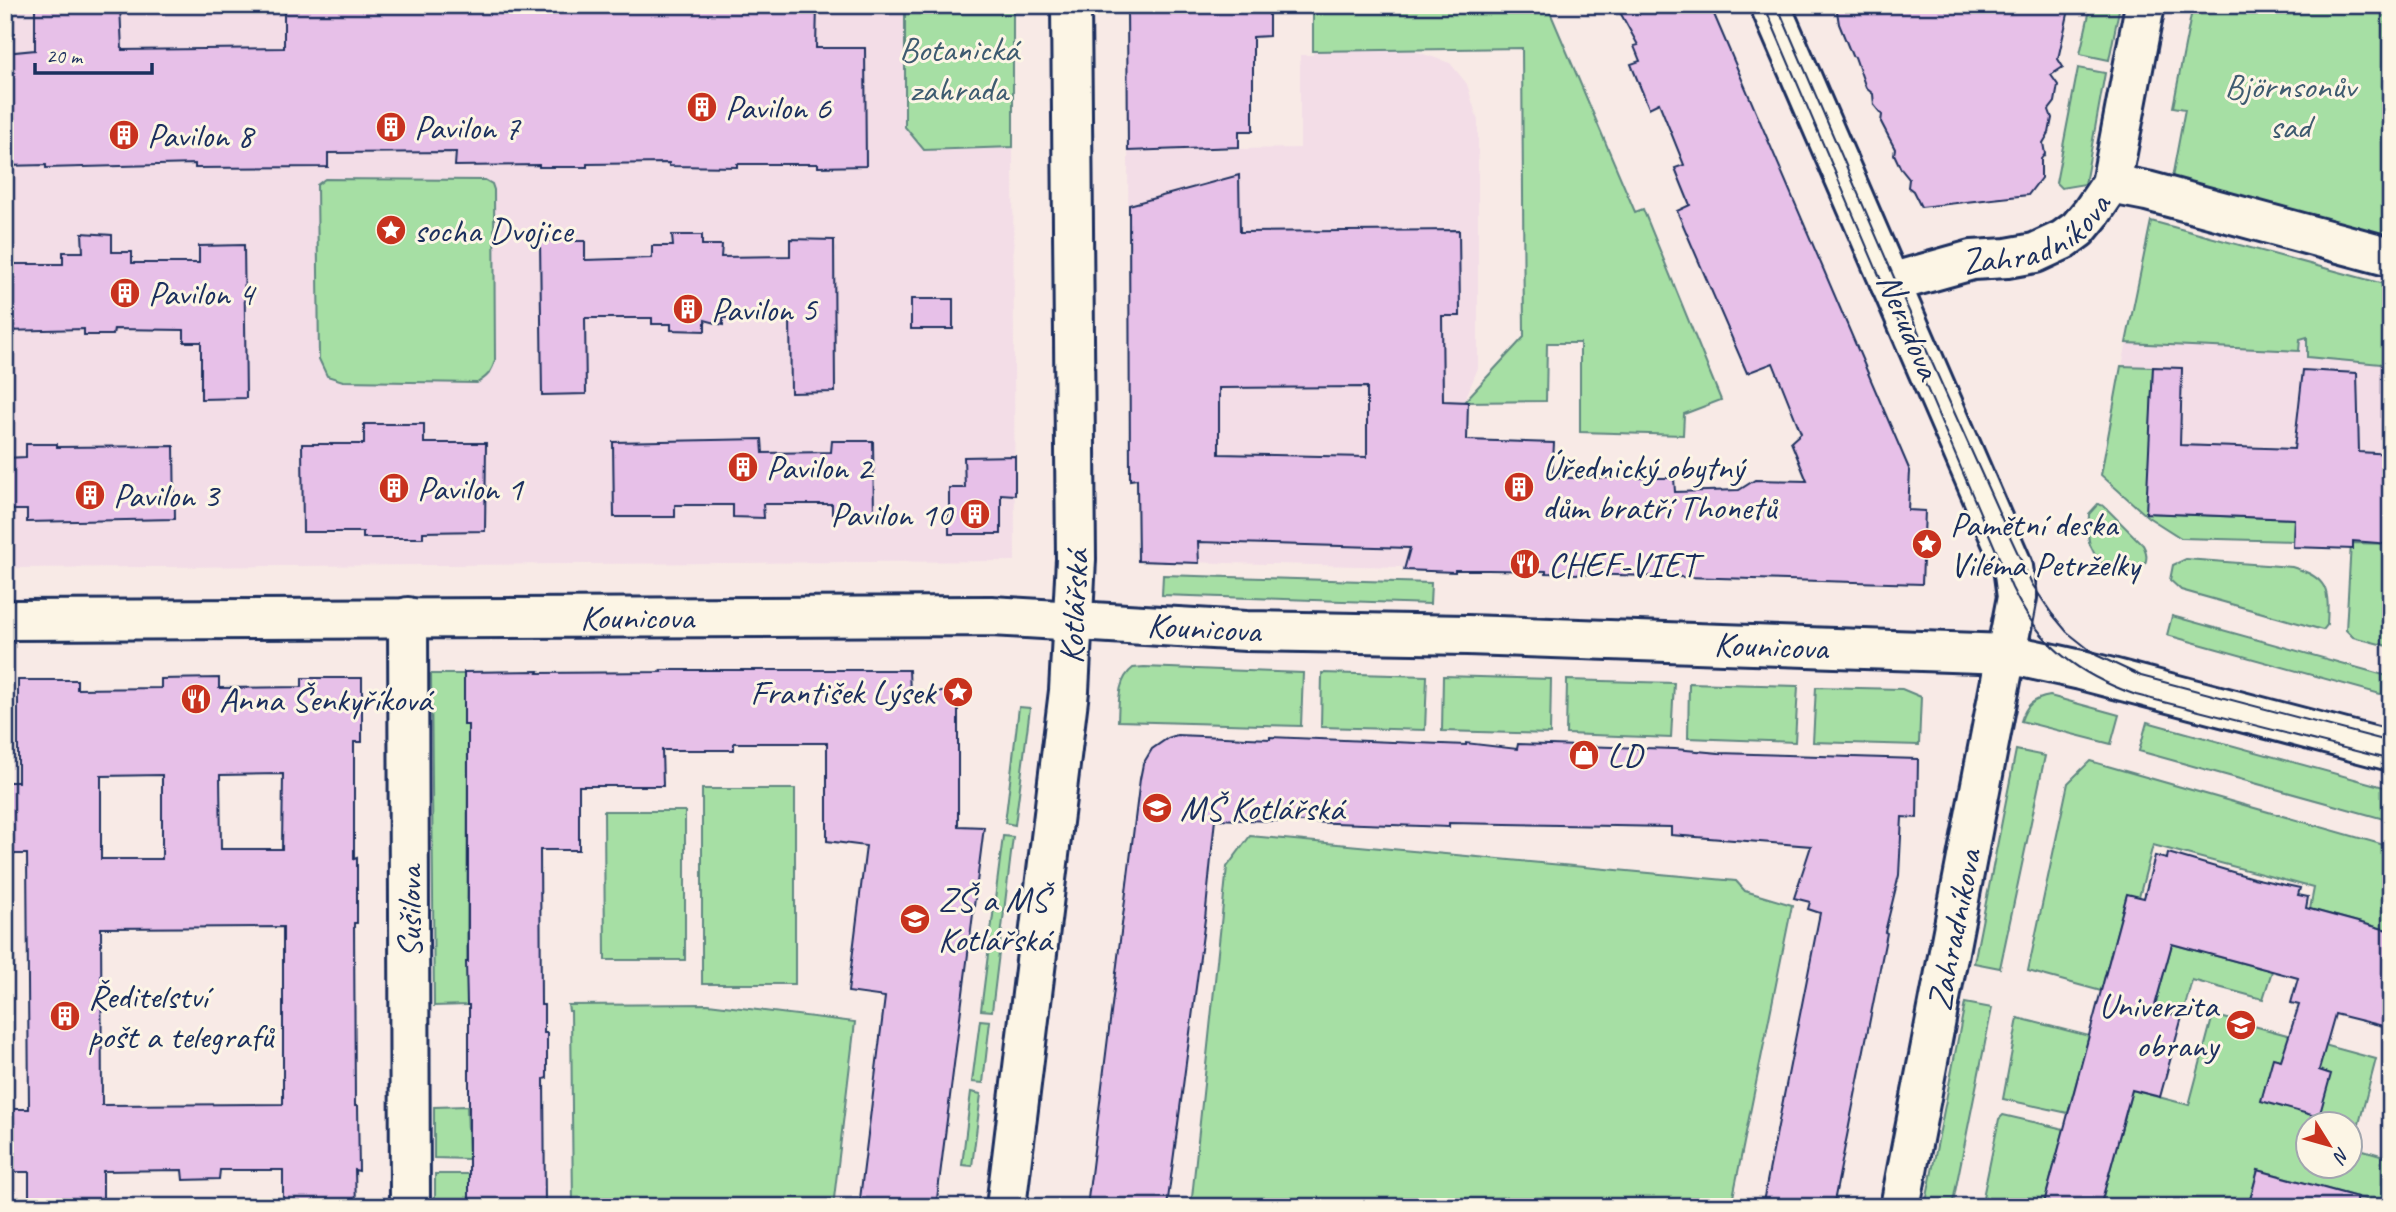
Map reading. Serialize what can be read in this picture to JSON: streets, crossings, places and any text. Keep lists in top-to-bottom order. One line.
{"streets":{"street":["Zahradníkova","Nerudova","Kotlářská","Kounicova","Sušilova"]},"crossings":[["Zahradníkova","Nerudova"],["Zahradníkova","Kounicova"],["Nerudova","Kounicova"],["Kotlářská","Kounicova"],["Kounicova","Sušilova"]],"parks":["Botanická zahrada","Björnsonův sad"],"places":{"building":["Pavilon 6","Pavilon 7","Pavilon 8","Pavilon 4","Pavilon 5","Pavilon 2","Úřednický obytný dům bratří Thonetů","Pavilon 1","Pavilon 3","Pavilon 10","Ředitelství pošt a telegrafů"],"place":["socha Dvojice","Pamětní deska Viléma Petrželky","František Lýsek"],"restaurant":["CHEF-VIET","Anna Šenkyříková"],"shop":["LD"],"school or university":["MŠ Kotlářská","ZŠ a MŠ Kotlářská","Univerzita obrany"]},"scale_bar":"20 m","north":"bottom right"}
